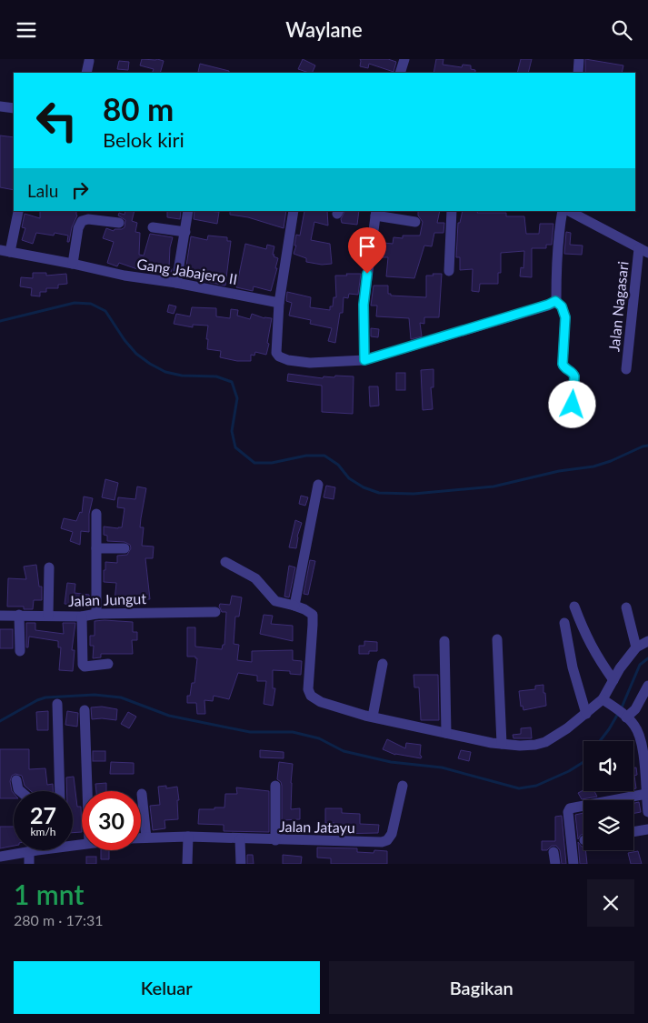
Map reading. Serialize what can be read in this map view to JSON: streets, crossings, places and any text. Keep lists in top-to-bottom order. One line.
{"streets":{"street":["Gang Jabajero II","Jalan Nagasari","Jalan Jungut","Jalan Jatayu"]},"page":{"header":"Waylane","turn":["80 m","Belok kiri"],"then":"Lalu","speed":"27 km/h","limit":"30","heading":["1 mnt","280 m · 17:31"],"buttons":["Keluar","Bagikan"]}}
